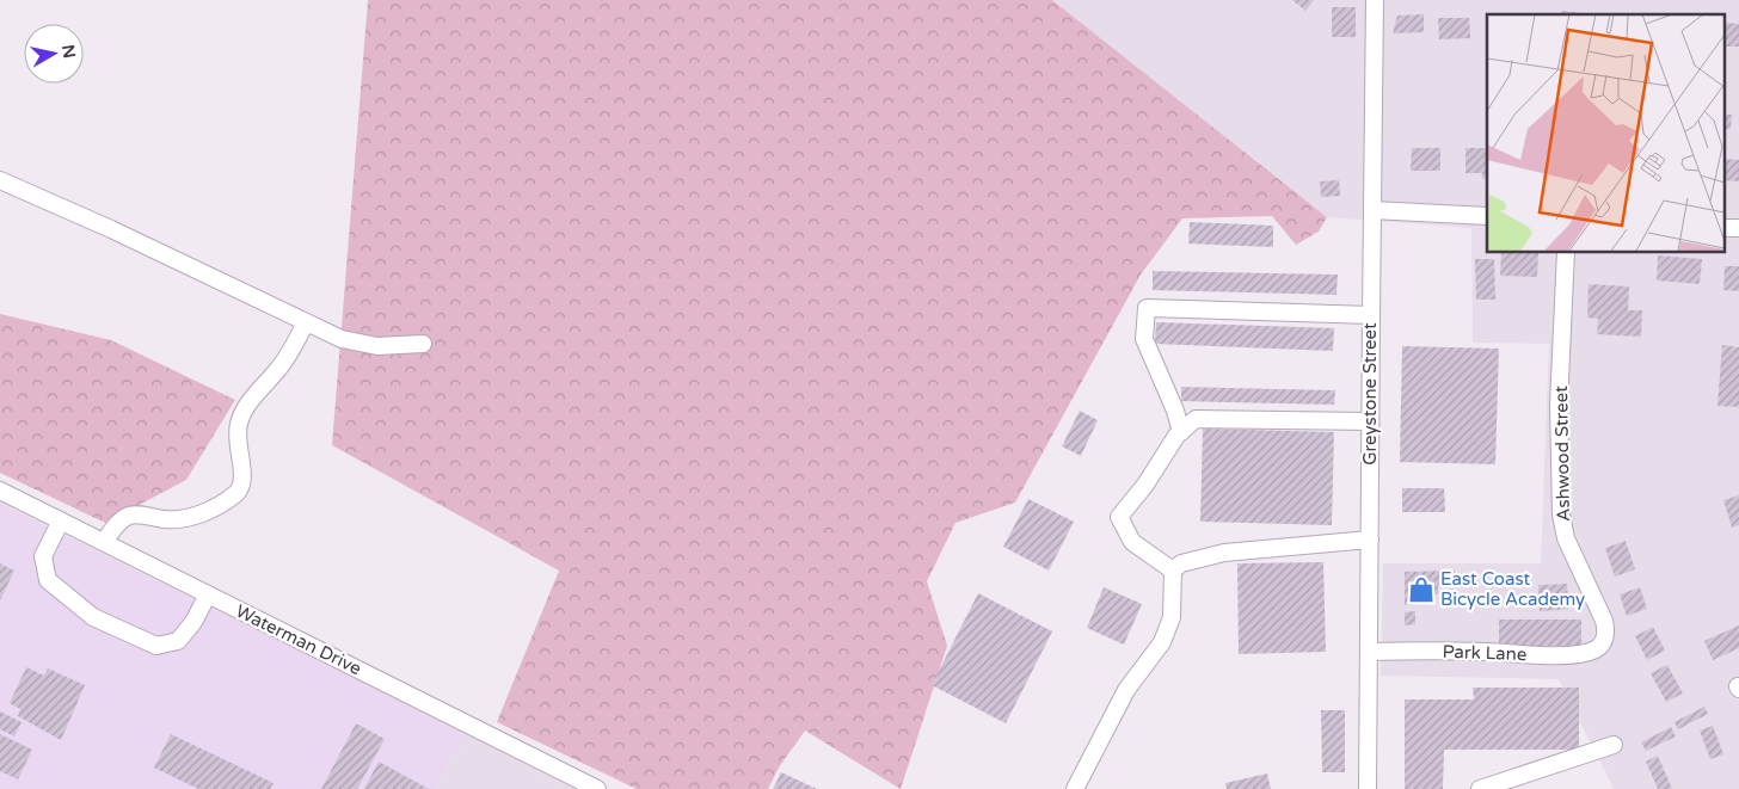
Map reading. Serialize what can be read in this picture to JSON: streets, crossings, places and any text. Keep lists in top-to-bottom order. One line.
{"streets":{"street":["Greystone Street","Ashwood Street","Waterman Drive","Park Lane"]},"crossings":[["Greystone Street","Park Lane"],["Ashwood Street","Park Lane"]],"places":{"shop":["East Coast Bicycle Academy"]},"north":"right"}
